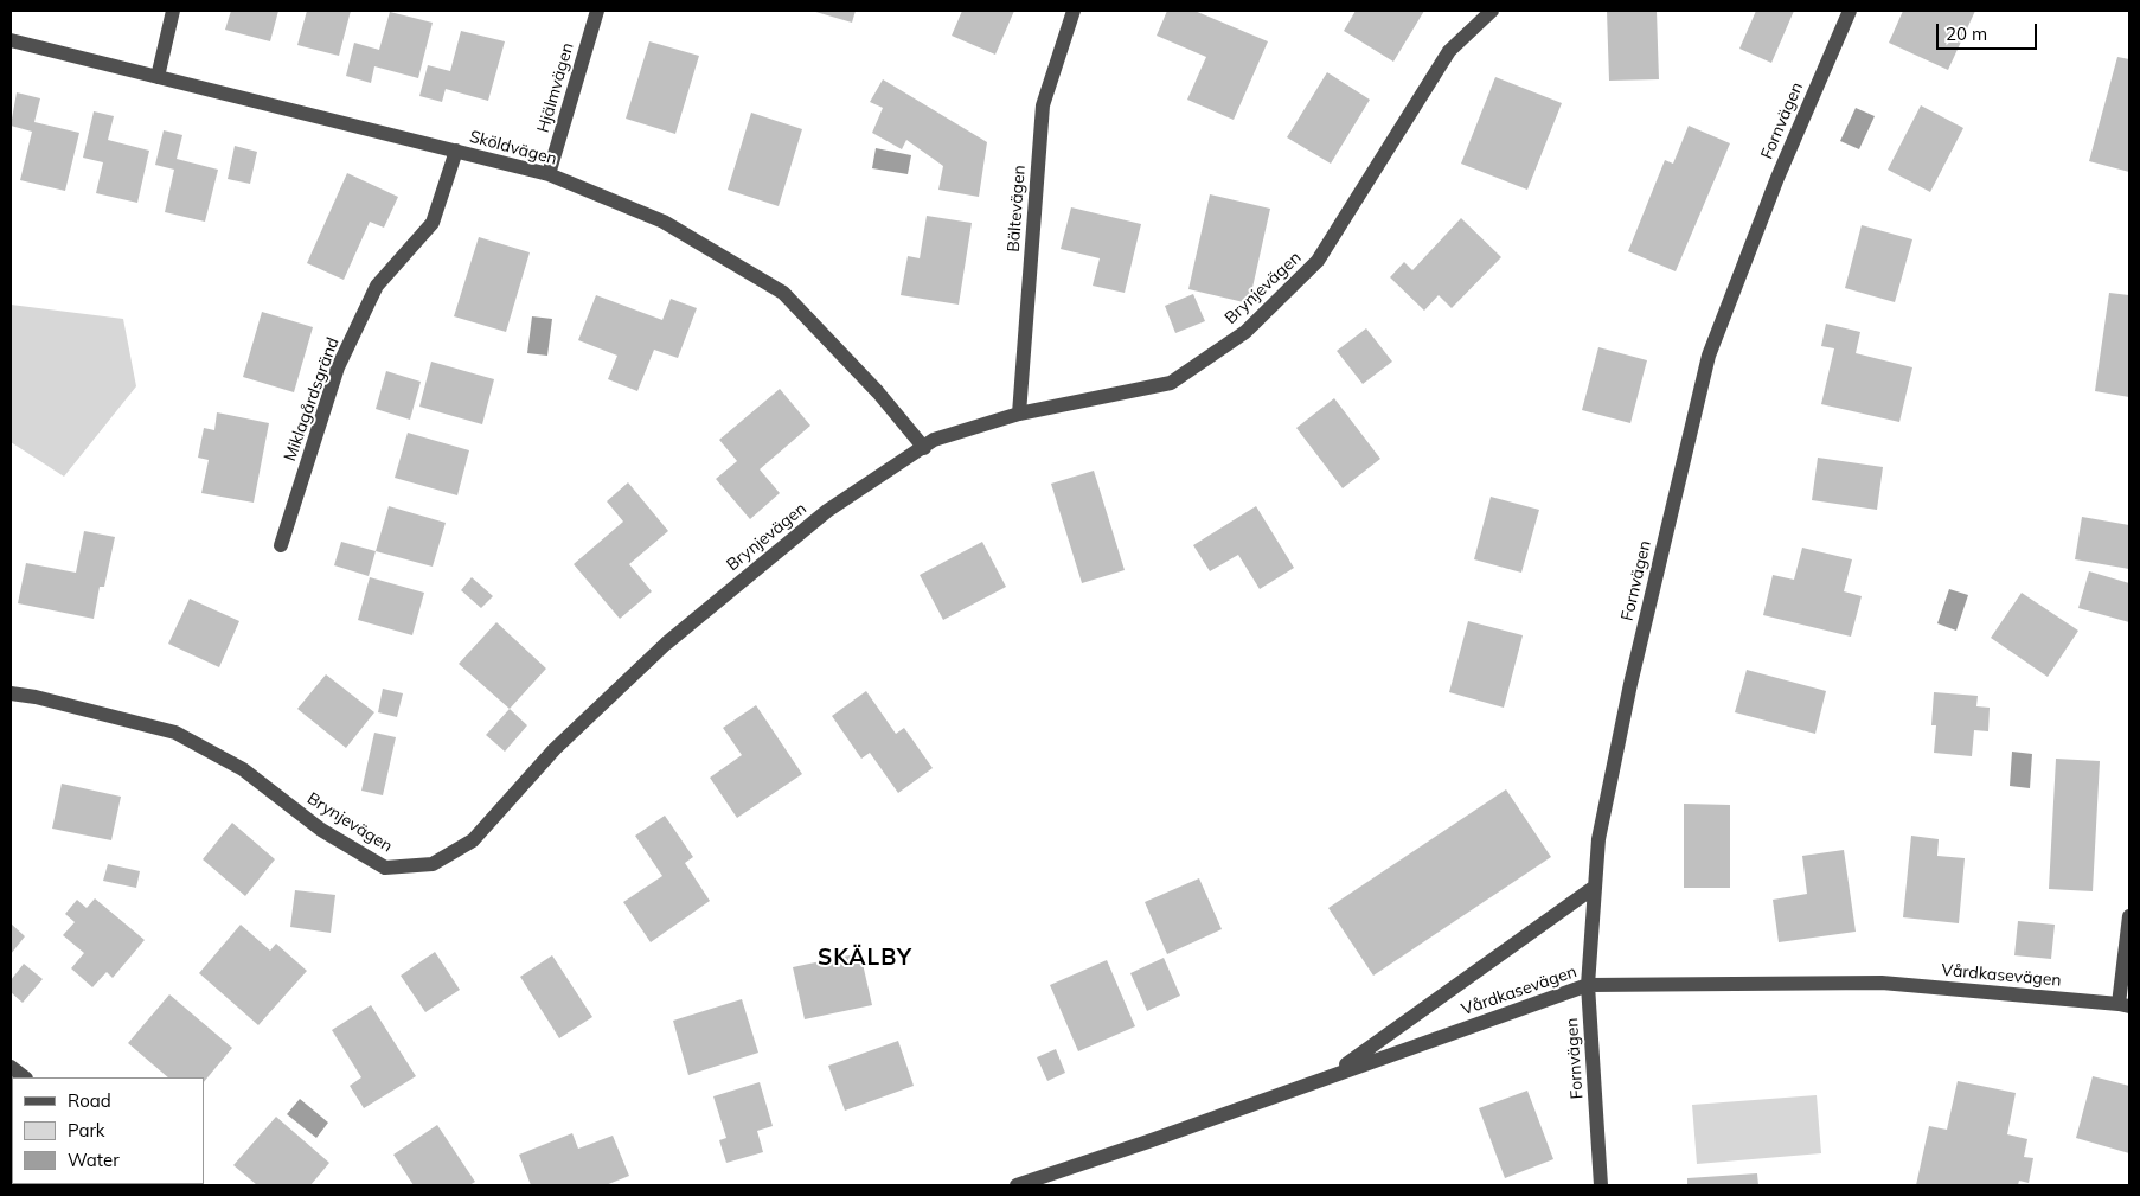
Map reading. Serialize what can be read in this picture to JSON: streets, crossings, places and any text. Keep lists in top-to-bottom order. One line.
{"streets":{"street":["Hjälmvägen","Fornvägen","Sköldvägen","Bältevägen","Brynjevägen","Miklagårdsgränd","Vårdkasevägen"]},"crossings":[["Hjälmvägen","Sköldvägen"],["Fornvägen","Vårdkasevägen"],["Sköldvägen","Brynjevägen"],["Sköldvägen","Miklagårdsgränd"],["Bältevägen","Brynjevägen"]],"districts":["SKÄLBY"],"legend":["Road","Park","Water"],"scale_bar":"20 m"}
